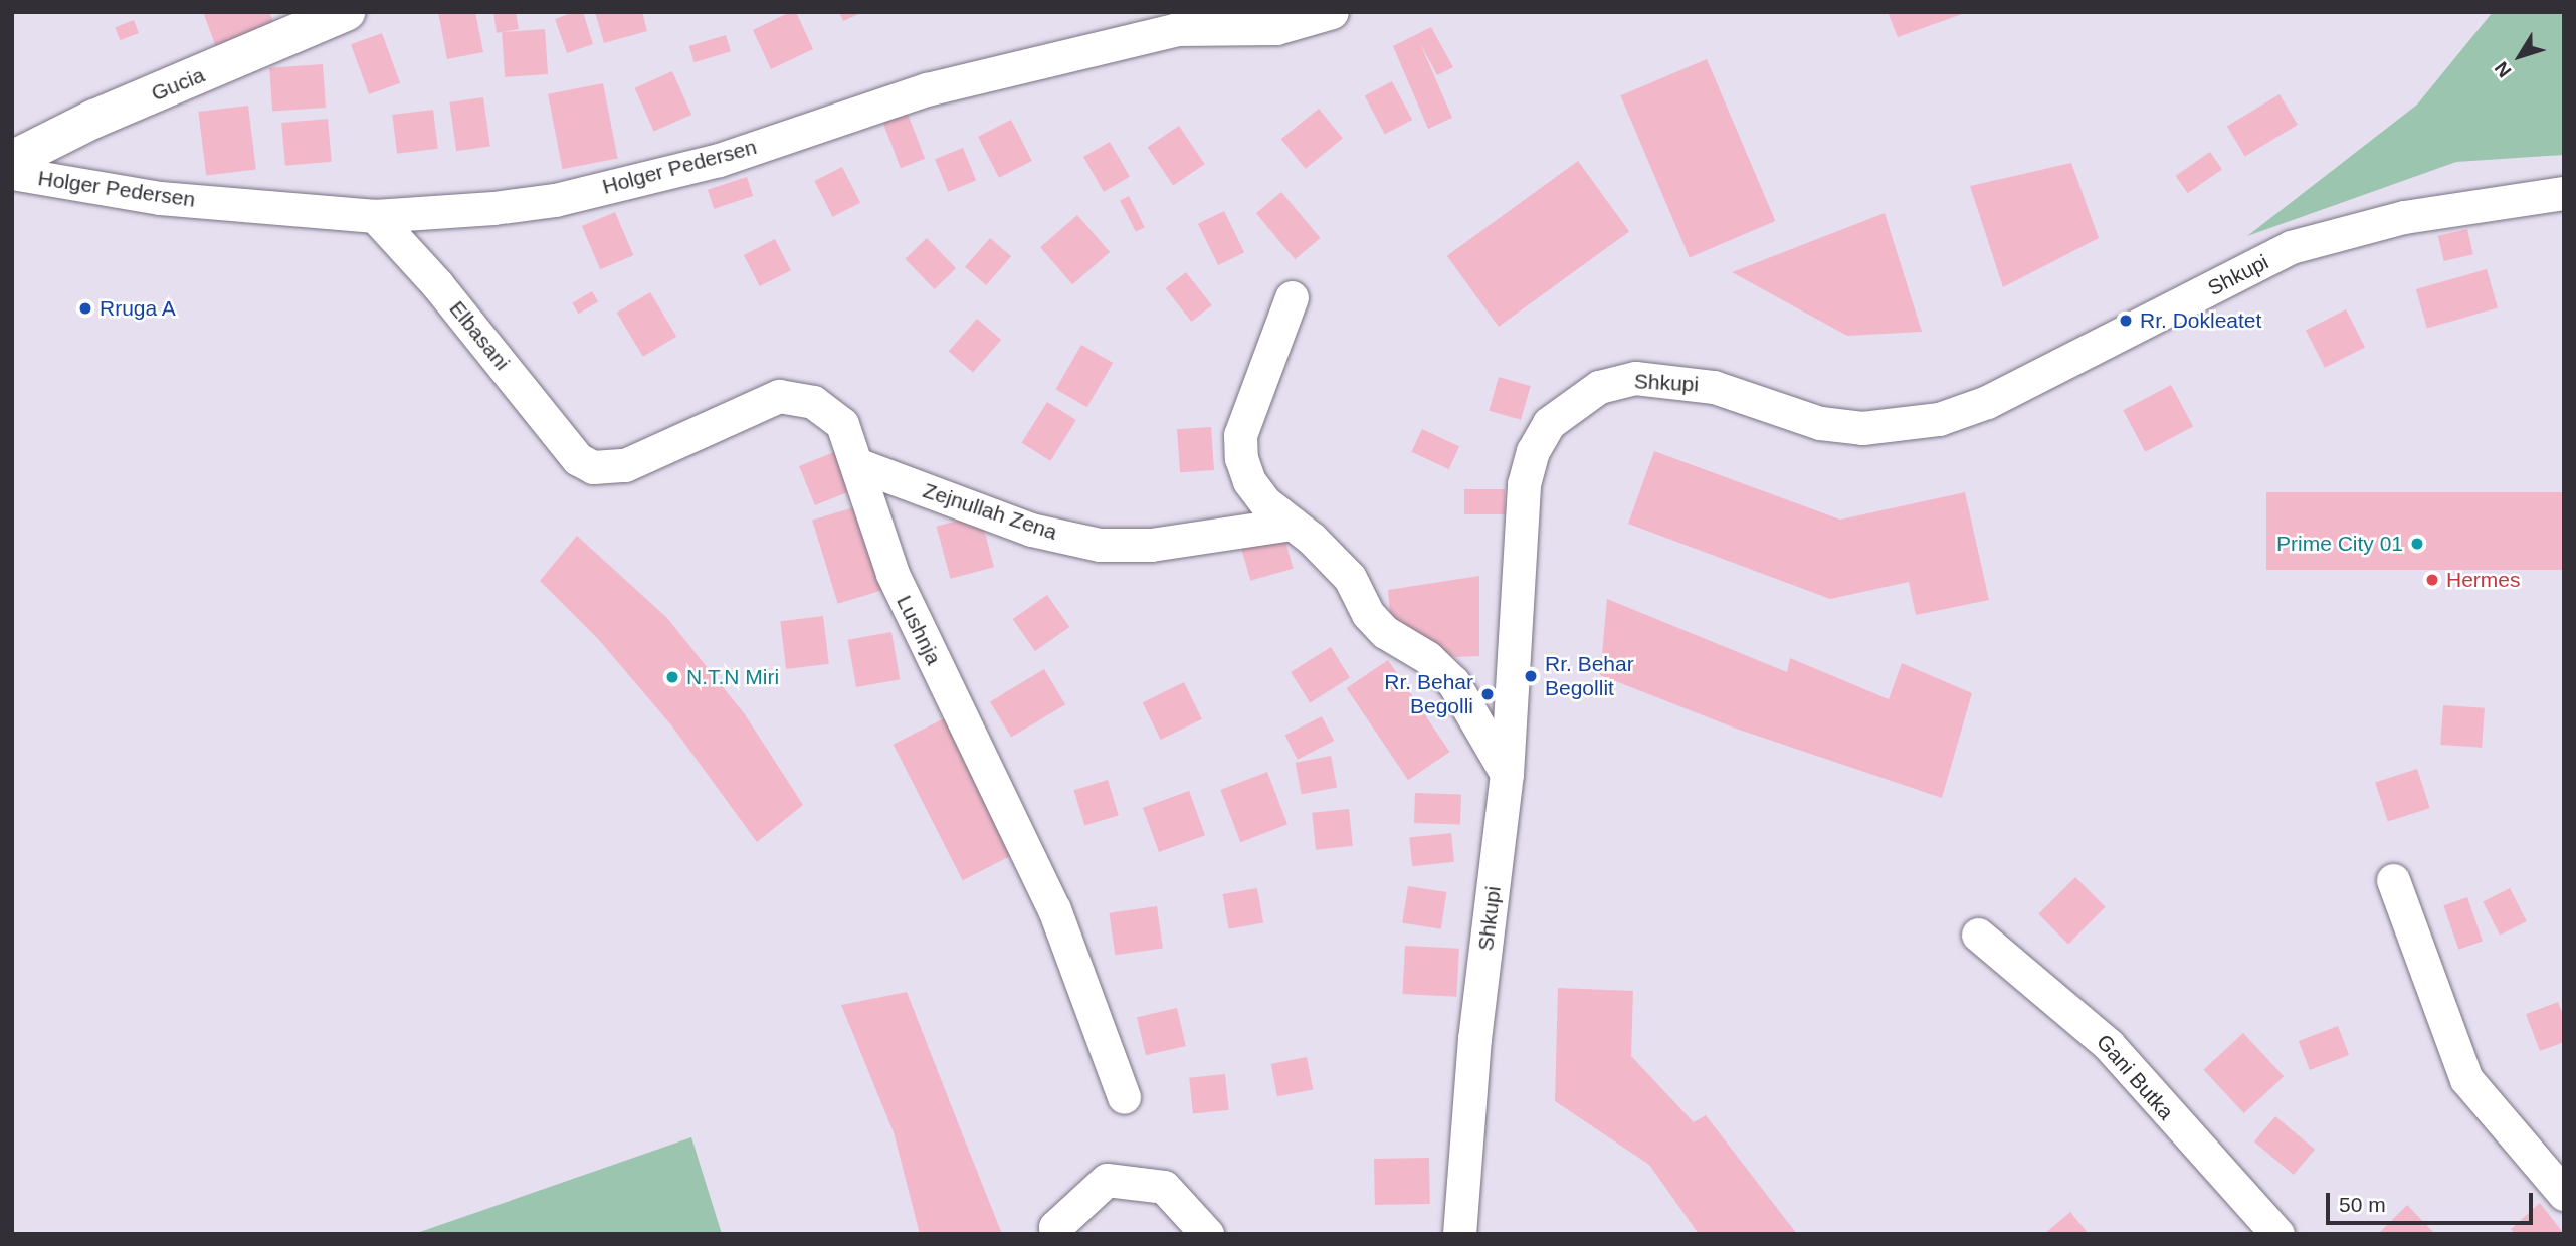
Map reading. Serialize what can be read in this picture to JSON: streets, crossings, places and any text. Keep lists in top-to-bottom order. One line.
{"streets":{"street":["Gucia","Holger Pedersen","Shkupi","Elbasani","Zejnullah Zena","Lushnja","Gani Butka"]},"crossings":[["Holger Pedersen","Elbasani"],["Elbasani","Lushnja"],["Zejnullah Zena","Lushnja"]],"places":["Rruga A","Rr. Dokleatet","Prime City 01","Hermes","Rr. Behar Begollit","N.T.N Miri","Rr. Behar Begolli"],"scale_bar":"50 m","north":"bottom left"}
